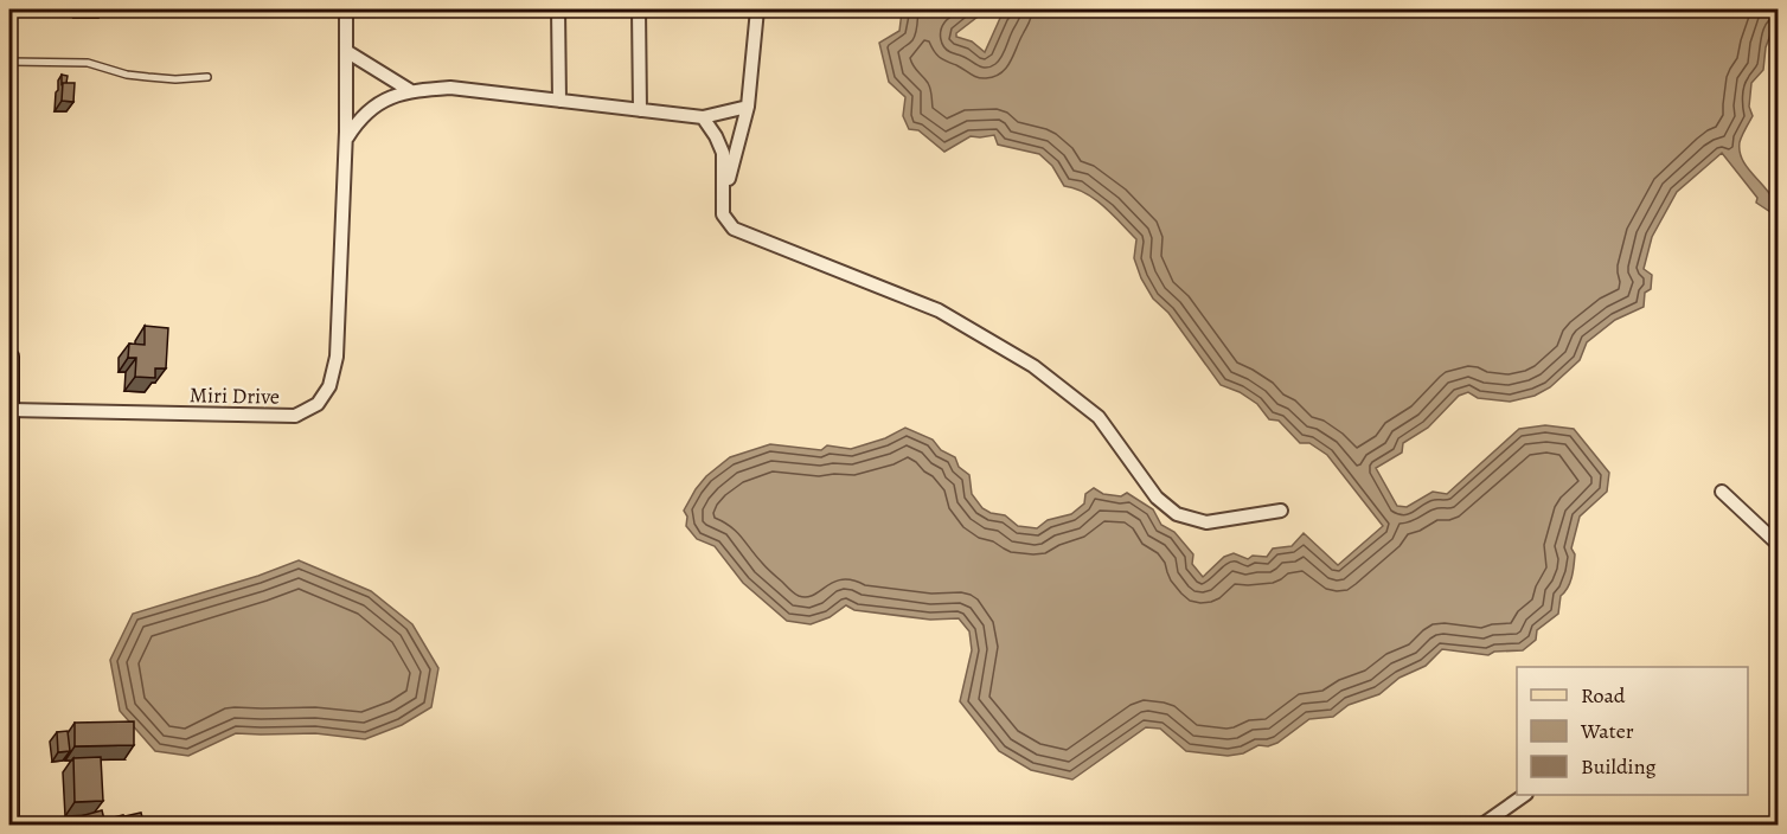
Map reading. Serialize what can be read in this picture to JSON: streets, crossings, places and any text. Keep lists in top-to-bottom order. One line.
{"streets":{"street":["Miri Drive"]},"legend":["Road","Water","Building"]}
